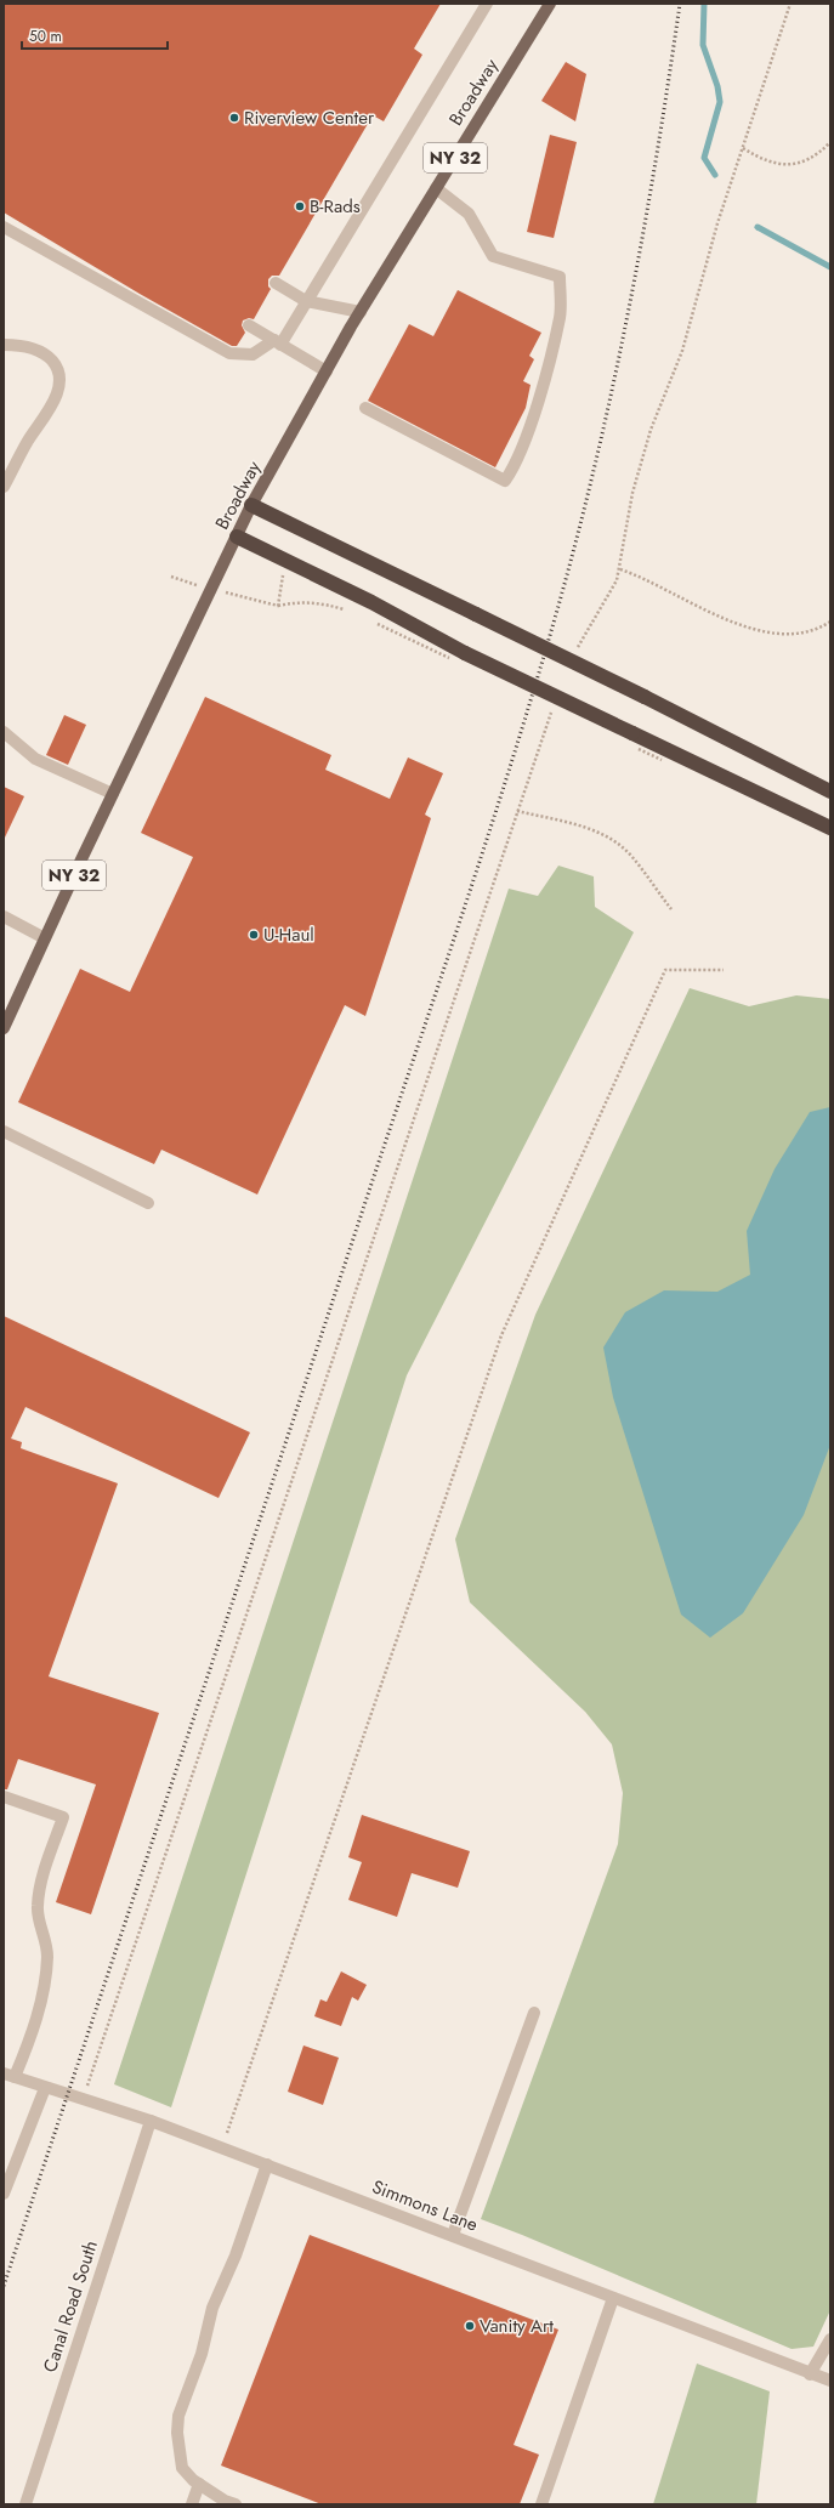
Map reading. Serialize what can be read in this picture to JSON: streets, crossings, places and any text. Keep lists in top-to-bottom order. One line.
{"streets":{"main road":["Broadway","NY 32"],"street":["Simmons Lane","Canal Road South"]},"crossings":[["Simmons Lane","Canal Road South"]],"places":["Riverview Center","B-Rads","U-Haul","Vanity Art"],"scale_bar":"50 m"}
